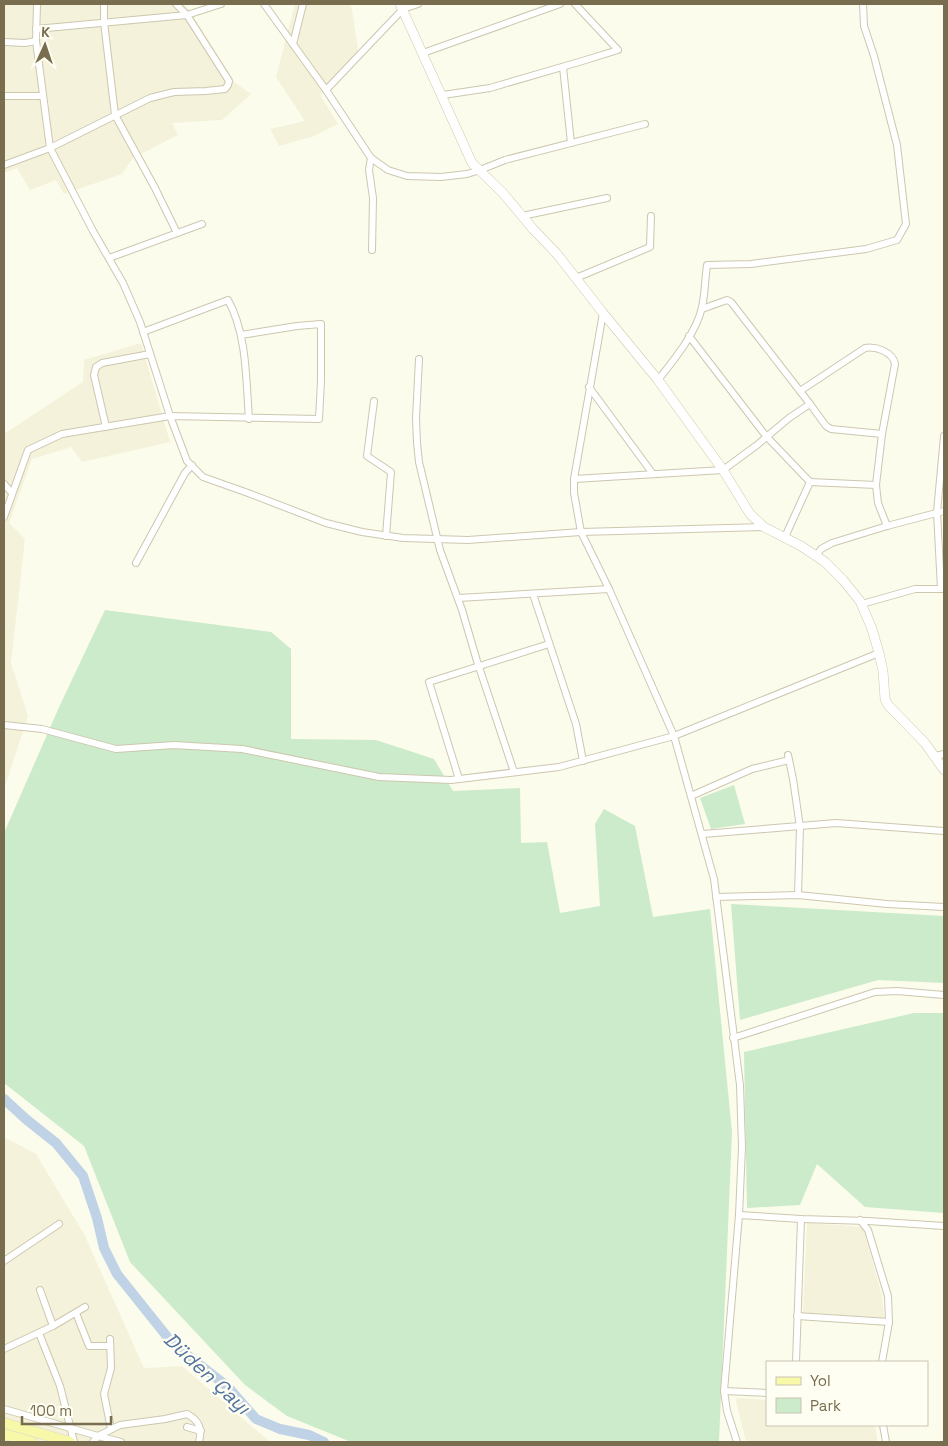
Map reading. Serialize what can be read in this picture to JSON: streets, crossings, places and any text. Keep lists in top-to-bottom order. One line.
{"water":["Düden Çayı"],"legend":["Yol","Park"],"scale_bar":"100 m","north":"top"}
